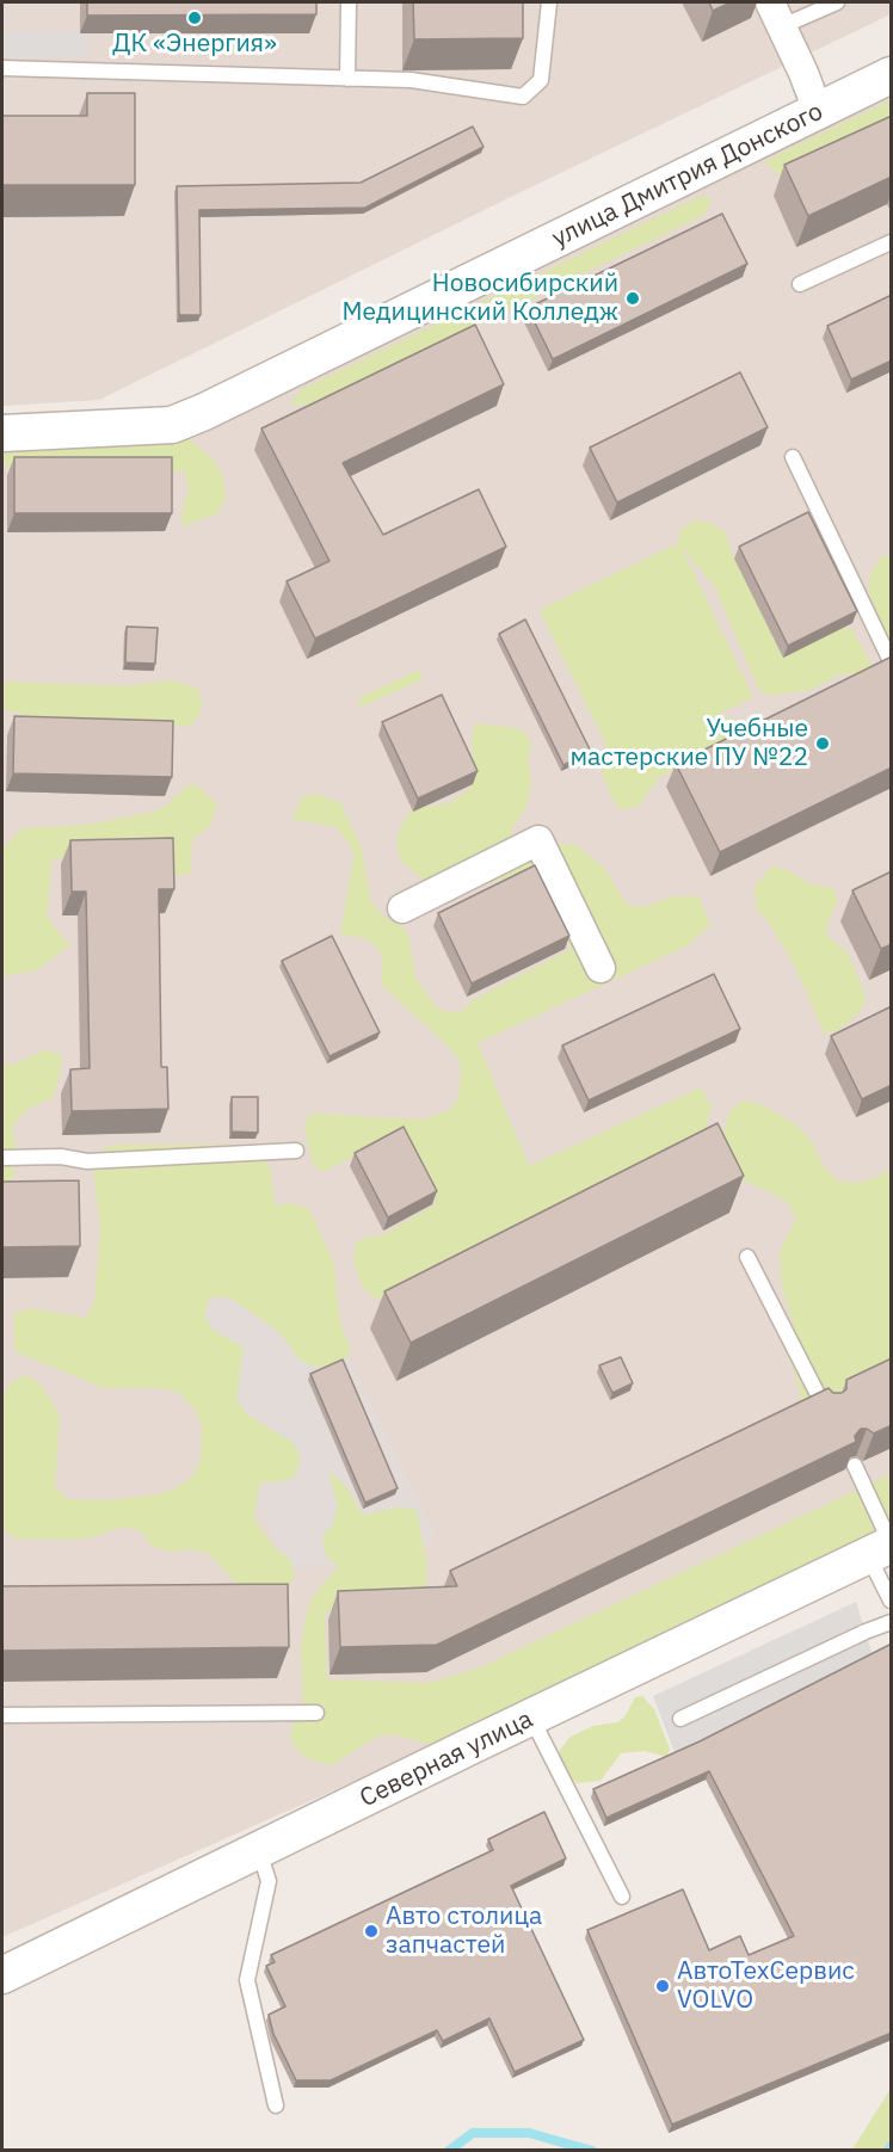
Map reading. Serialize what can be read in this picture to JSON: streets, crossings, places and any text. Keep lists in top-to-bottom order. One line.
{"streets":{"street":["улица Дмитрия Донского","Северная улица"]},"places":["ДК «Энергия»","Новосибирский Медицинский Колледж","Учебные мастерские ПУ №22","Авто столица запчастей","АвтоТехСервис VOLVO"]}
